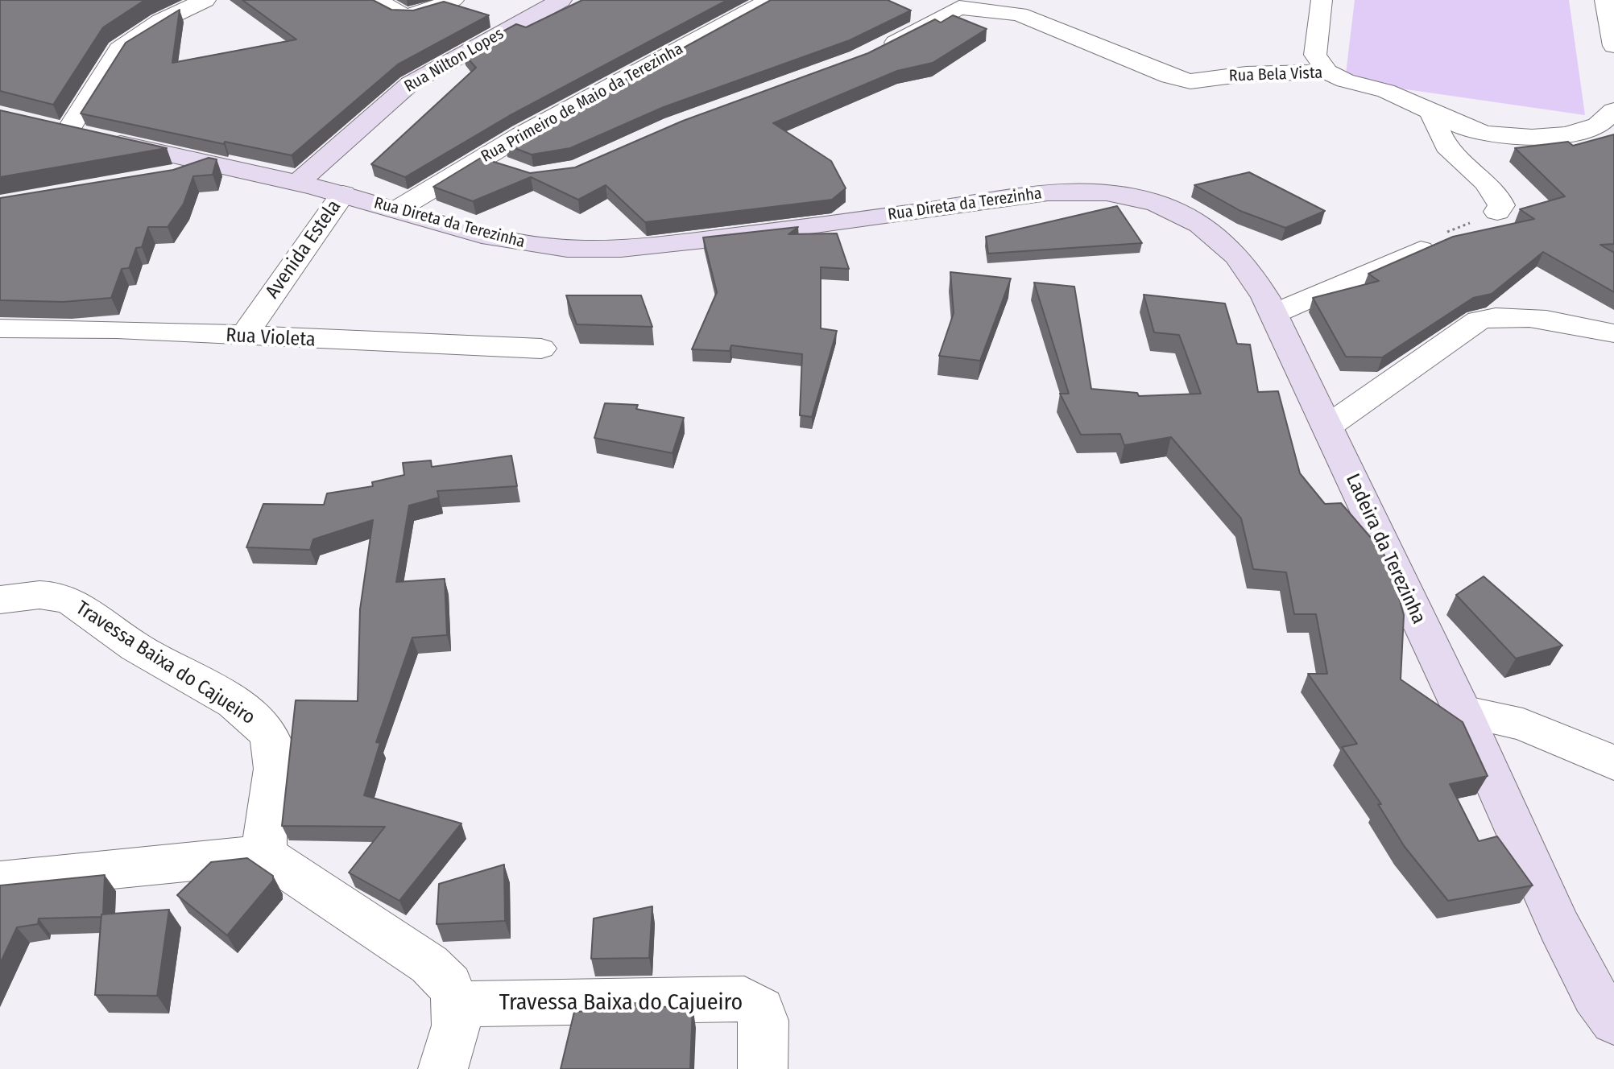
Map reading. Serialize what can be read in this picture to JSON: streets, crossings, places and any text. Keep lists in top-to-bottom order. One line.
{"streets":{"main road":["Rua Nilton Lopes","Rua Direta da Terezinha","Ladeira da Terezinha"],"street":["Rua Bela Vista","Rua Primeiro de Maio da Terezinha","Avenida Estela","Rua Violeta","Travessa Baixa do Cajueiro"]},"crossings":[["Rua Nilton Lopes","Rua Direta da Terezinha"],["Rua Primeiro de Maio da Terezinha","Rua Direta da Terezinha"],["Rua Direta da Terezinha","Avenida Estela"],["Rua Direta da Terezinha","Ladeira da Terezinha"],["Avenida Estela","Rua Violeta"]]}
